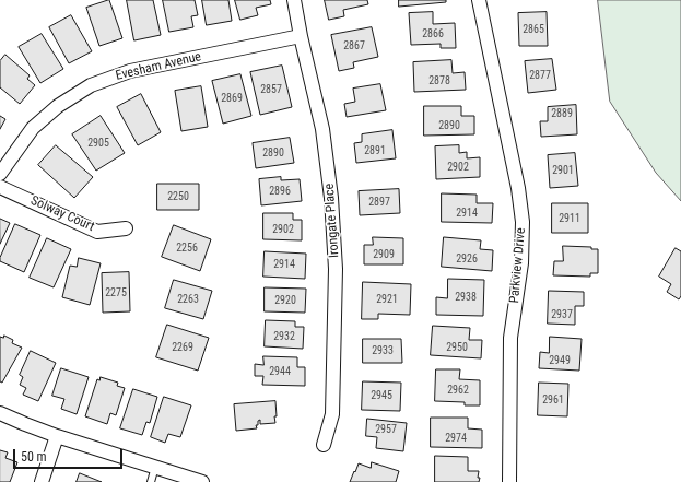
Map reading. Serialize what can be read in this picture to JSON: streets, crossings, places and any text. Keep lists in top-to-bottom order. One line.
{"streets":{"street":["Evesham Avenue","Solway Court","Irongate Place","Parkview Drive"]},"crossings":[["Evesham Avenue","Irongate Place"]],"house_numbers":["2865","2866","2867","2877","2878","2857","2869","2889","2890","2905","2891","2890","2902","2901","2896","2250","2897","2914","2911","2902","2256","2909","2926","2914","2275","2938","2263","2921","2920","2937","2932","2269","2950","2933","2949","2944","2962","2945","2961","2957","2974"],"scale_bar":"50 m"}
